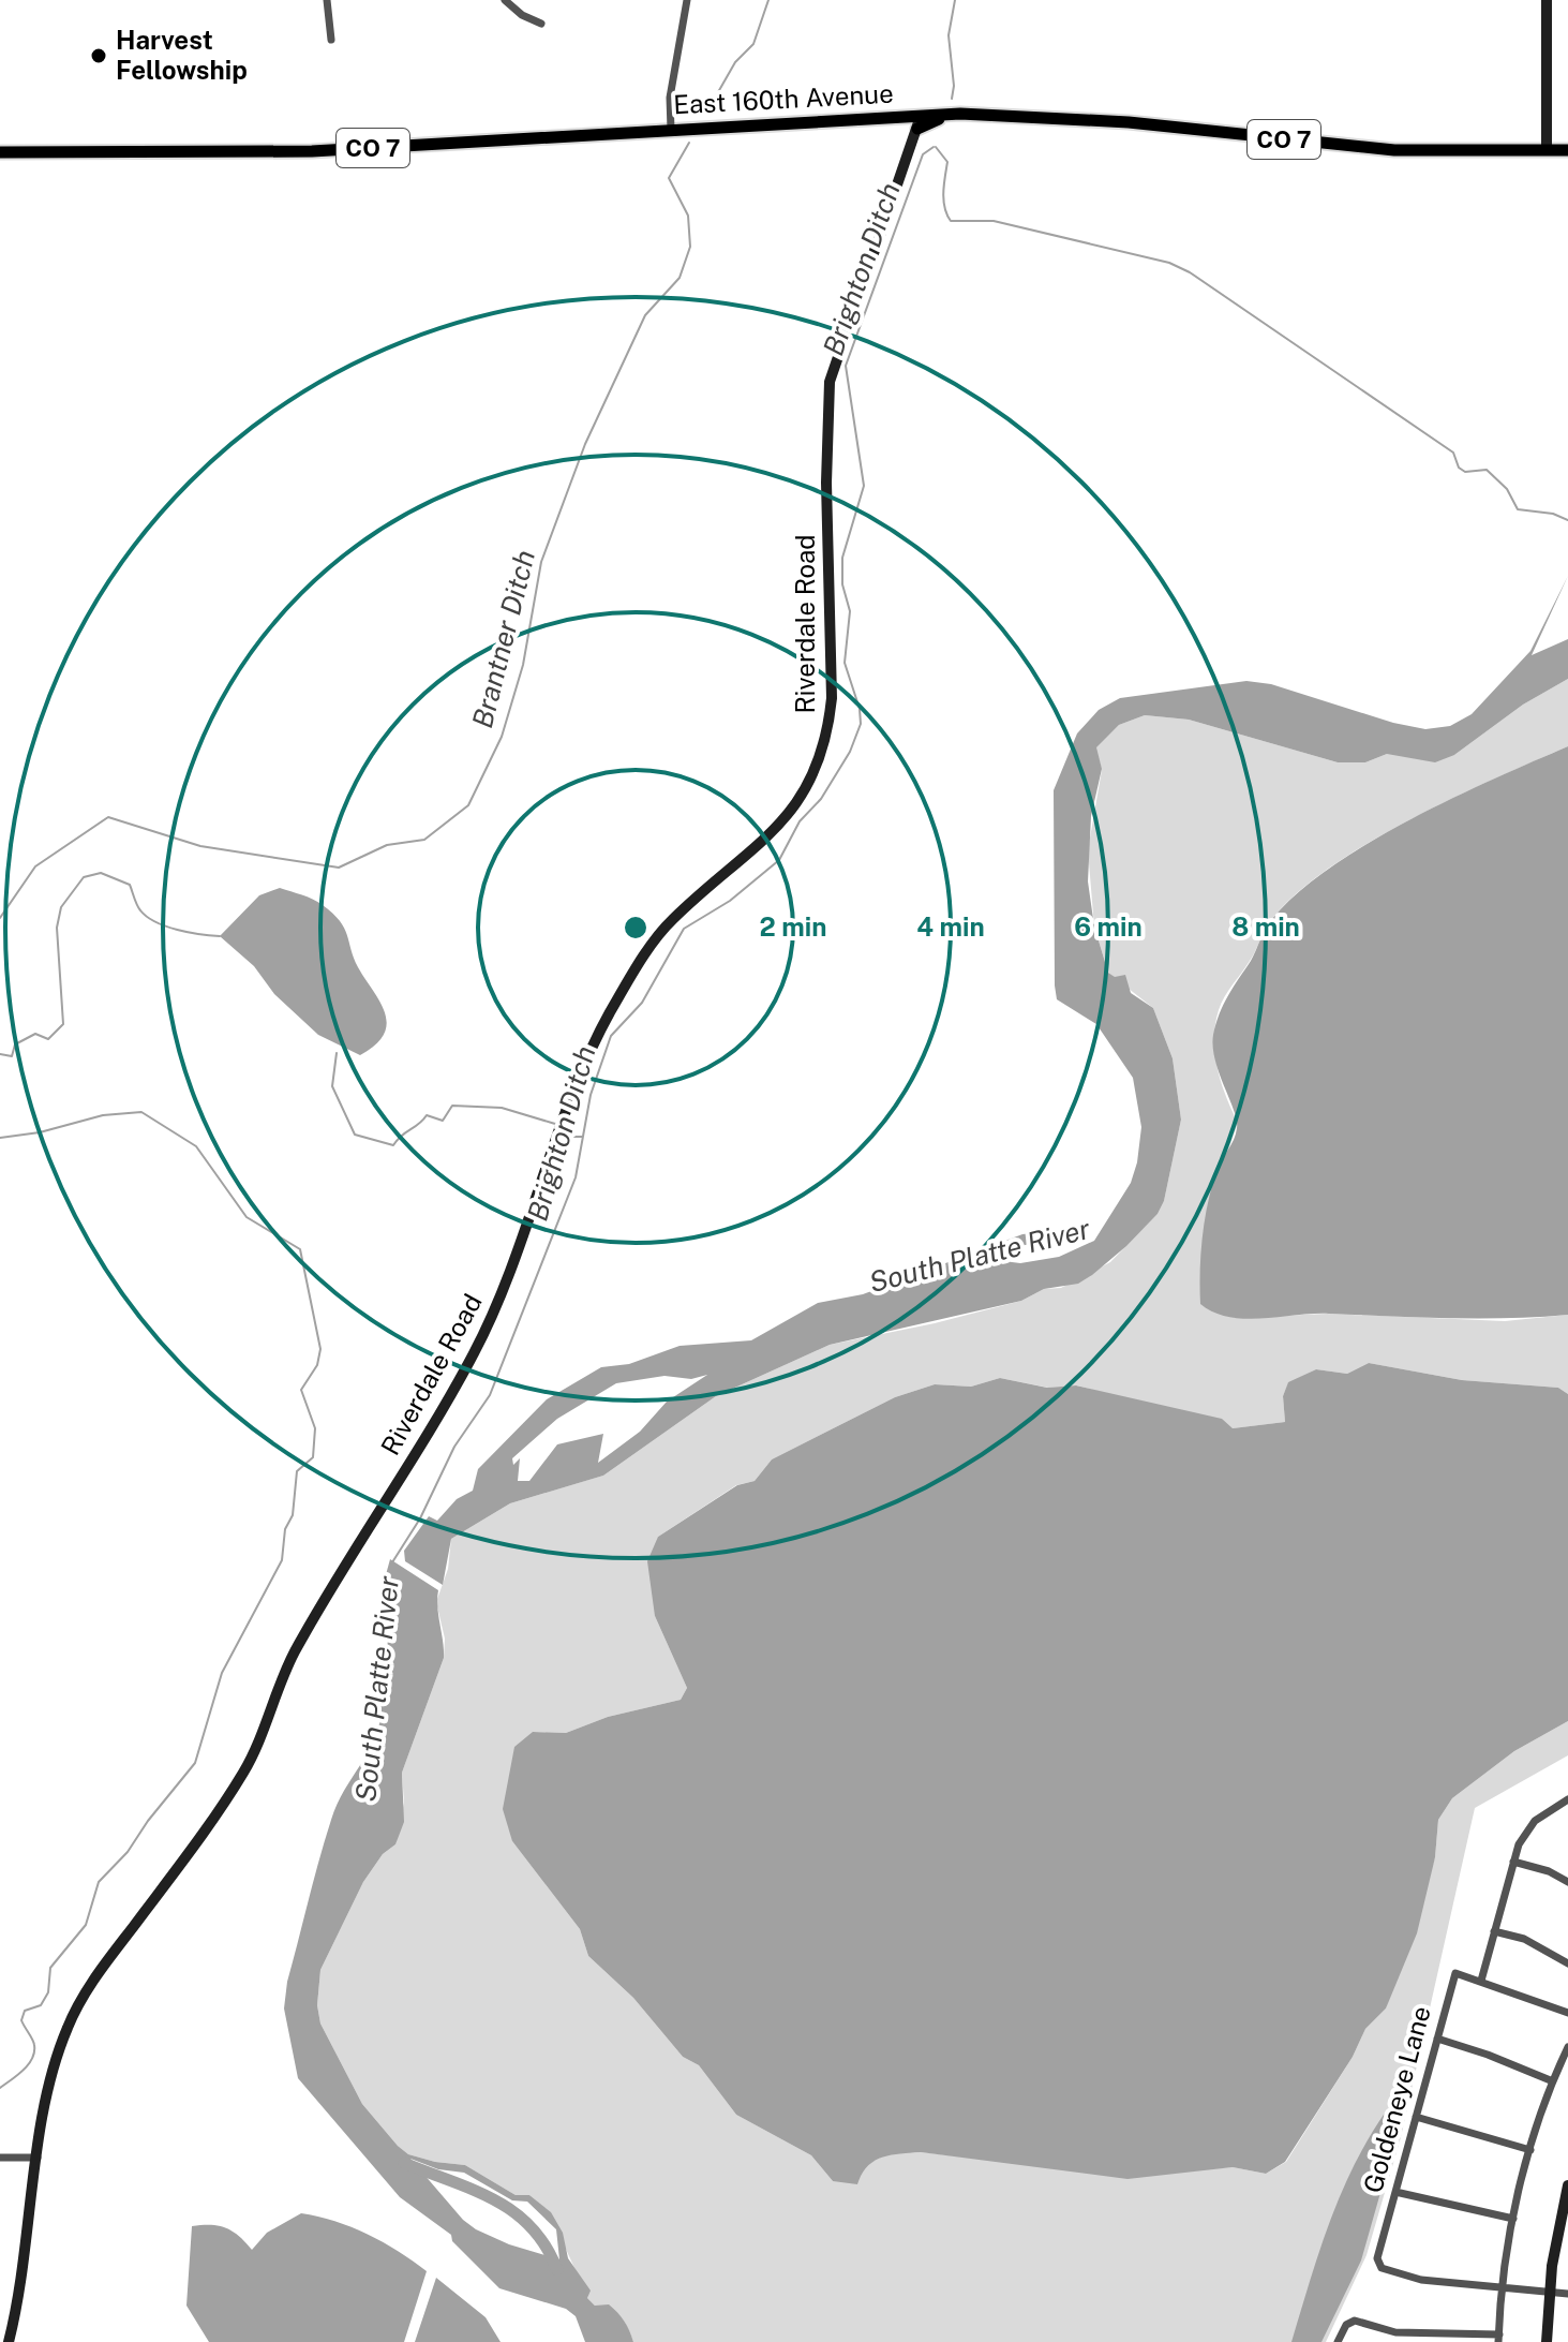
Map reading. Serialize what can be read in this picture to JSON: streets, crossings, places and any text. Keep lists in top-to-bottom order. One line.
{"streets":{"main road":["East 160th Avenue","CO 7"],"street":["Riverdale Road","Goldeneye Lane"]},"crossings":[["East 160th Avenue","Riverdale Road"]],"water":["Brighton Ditch","Brantner Ditch","South Platte River"],"places":["Harvest Fellowship"],"rings":["2 min","4 min","6 min","8 min"]}
